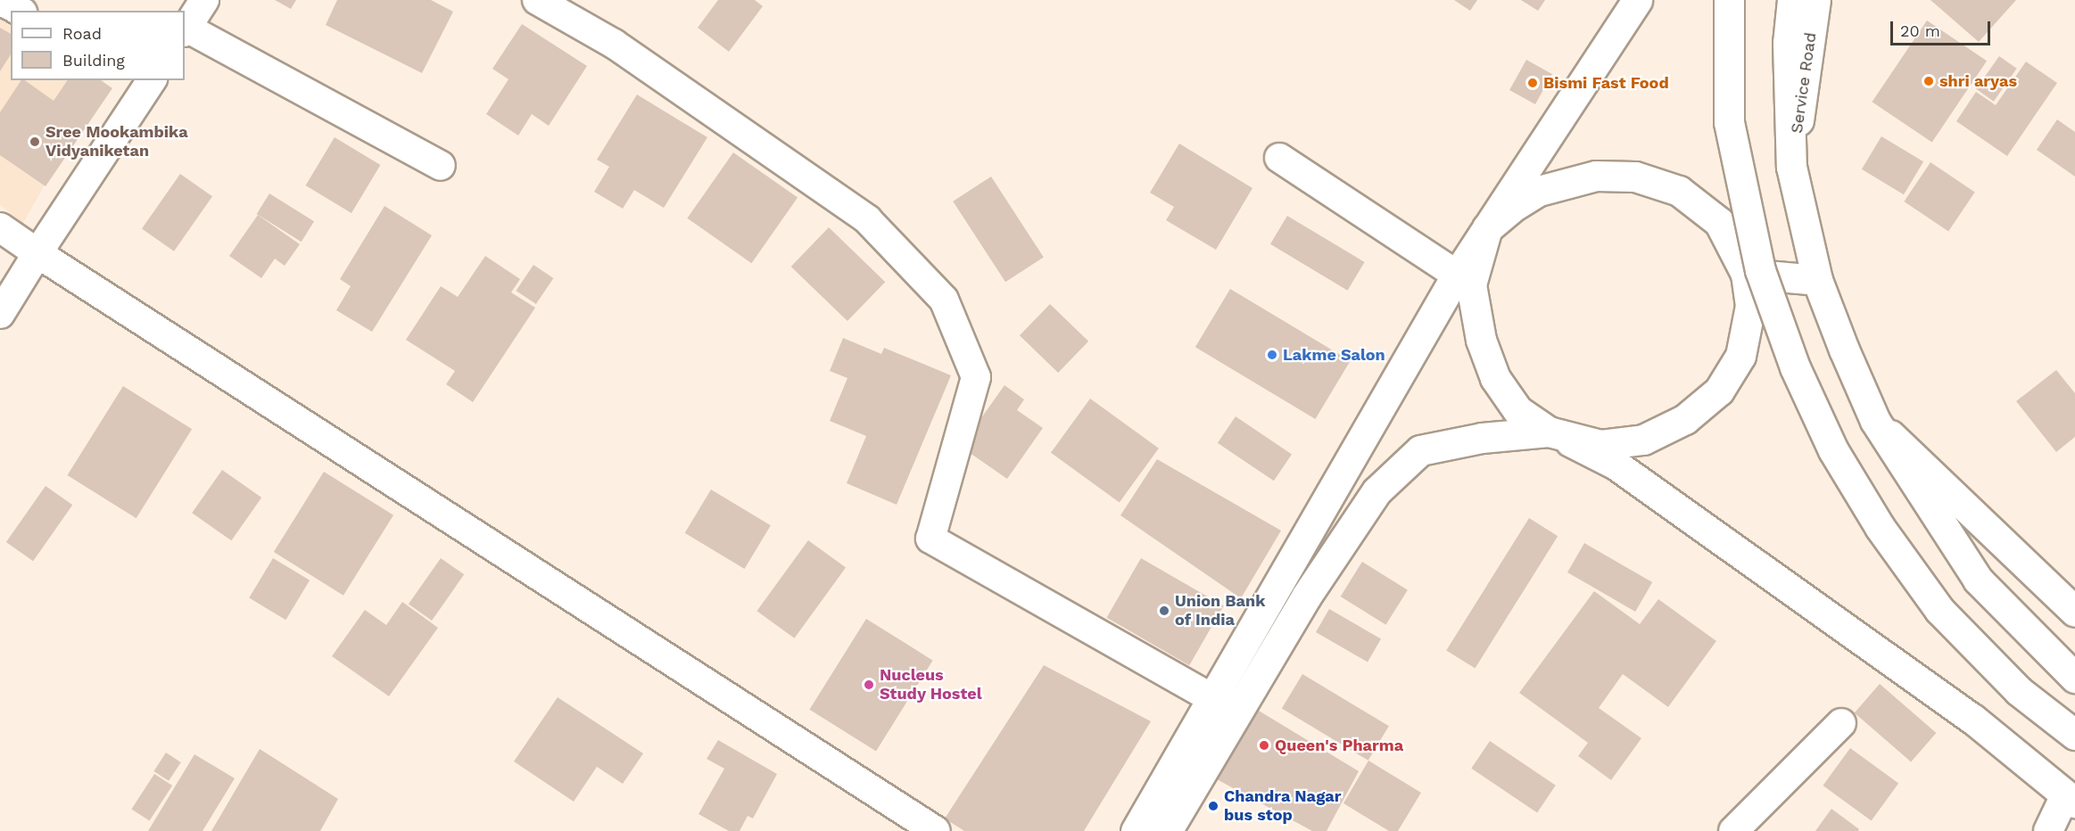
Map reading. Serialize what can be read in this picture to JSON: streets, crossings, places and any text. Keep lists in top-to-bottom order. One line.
{"streets":{"main road":["Service Road"]},"places":["shri aryas","Bismi Fast Food","Sree Mookambika Vidyaniketan","Lakme Salon","Union Bank of India","Nucleus Study Hostel","Queen's Pharma","Chandra Nagar bus stop"],"legend":["Road","Building"],"scale_bar":"20 m"}
